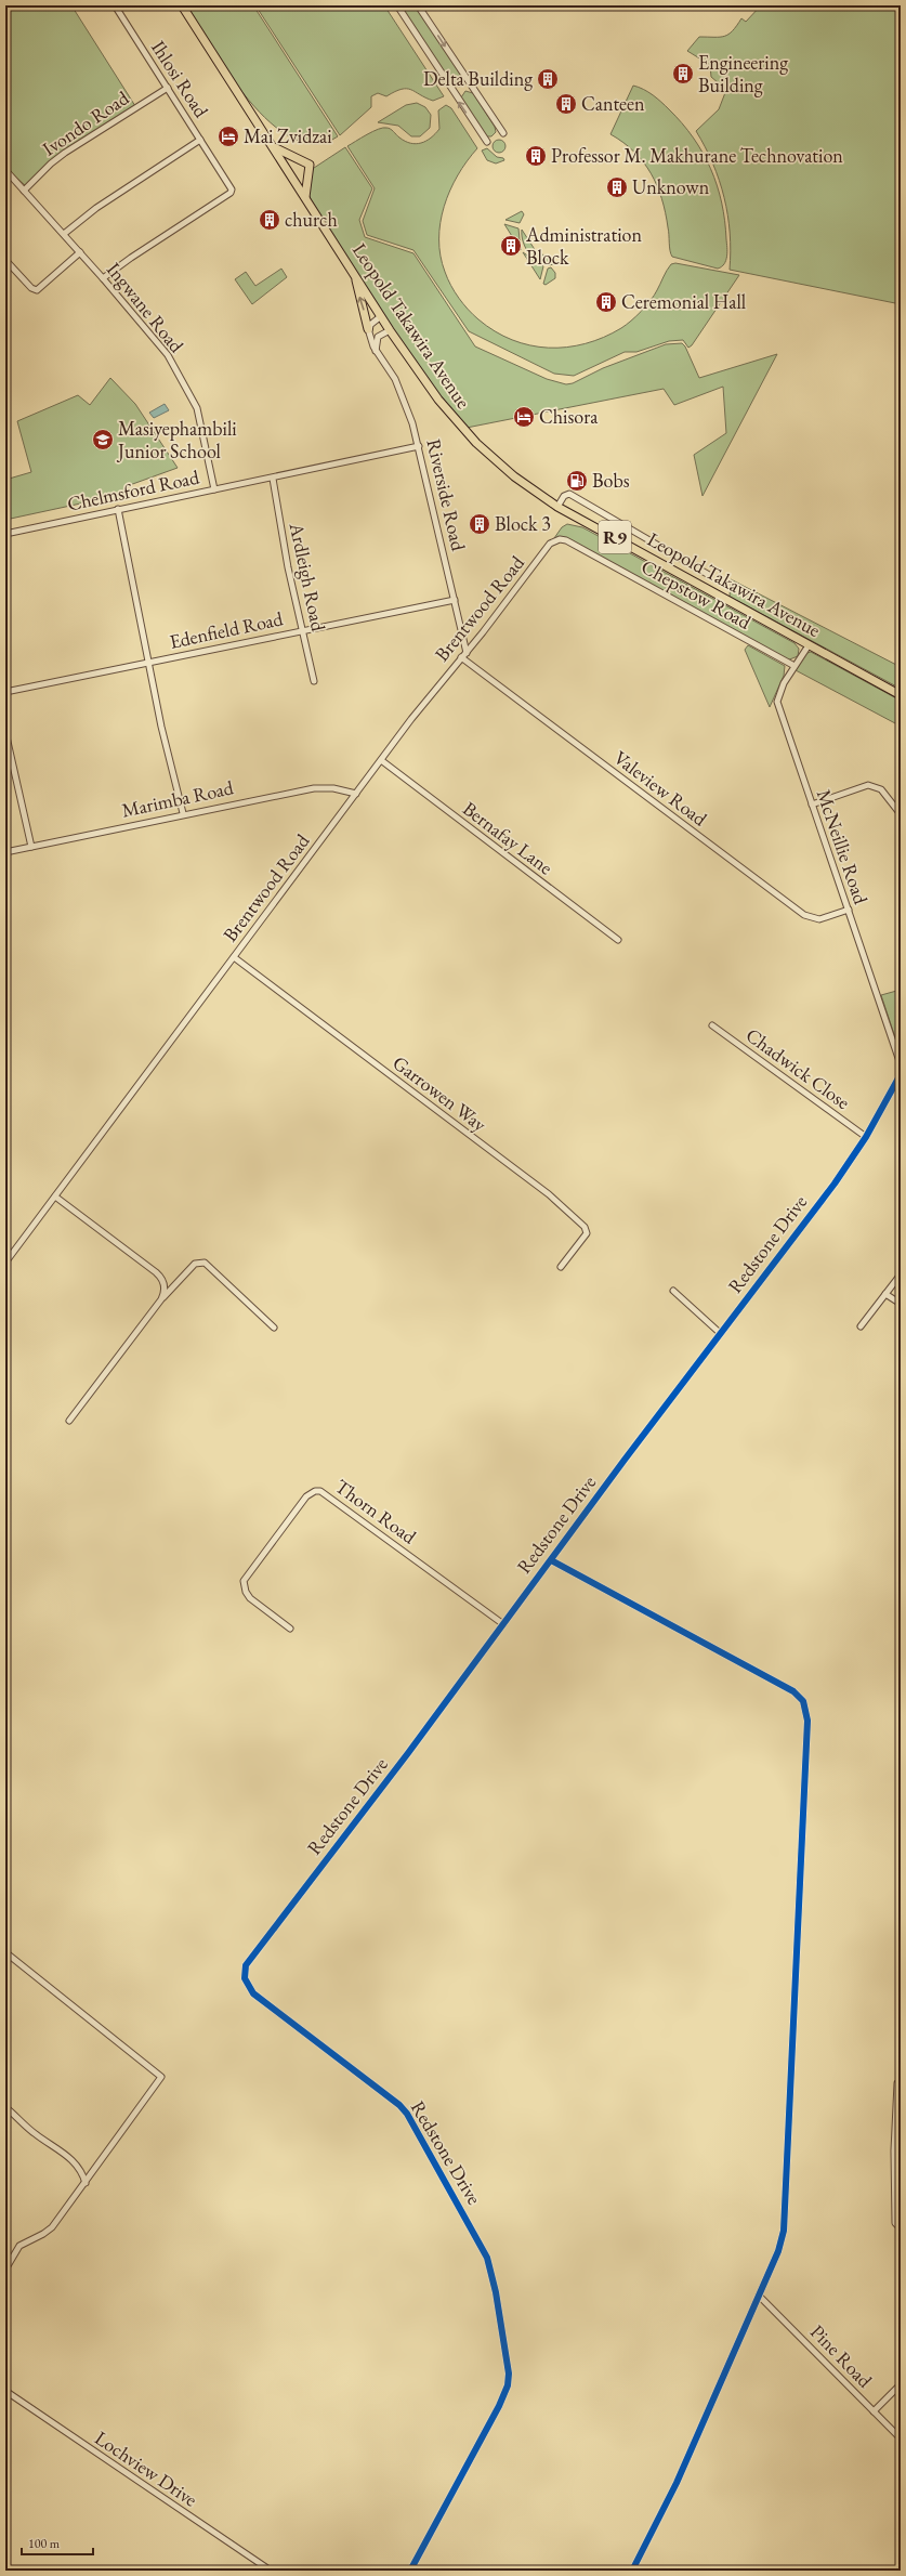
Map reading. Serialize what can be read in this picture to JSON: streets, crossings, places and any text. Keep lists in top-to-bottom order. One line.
{"streets":{"highway":["Leopold Takawira Avenue","R9"],"street":["Ihlosi Road","Ivondo Road","Ingwane Road","Chelmsford Road","Riverside Road","Ardleigh Road","Chepstow Road","Brentwood Road","Edenfield Road","Valeview Road","Marimba Road","Bernafay Lane","McNeillie Road","Chadwick Close","Garrowen Way","Redstone Drive","Thorn Road","Pine Road","Lochview Drive"]},"crossings":[["Ihlosi Road","Ivondo Road"],["Ihlosi Road","Ingwane Road"],["Ivondo Road","Ingwane Road"],["Ingwane Road","Chelmsford Road"],["Leopold Takawira Avenue","McNeillie Road"],["Chelmsford Road","Riverside Road"],["Chelmsford Road","Ardleigh Road"],["Riverside Road","Brentwood Road"],["Riverside Road","Edenfield Road"],["Ardleigh Road","Edenfield Road"],["Chepstow Road","Brentwood Road"],["Chepstow Road","McNeillie Road"],["Brentwood Road","Valeview Road"],["Brentwood Road","Marimba Road"],["Brentwood Road","Bernafay Lane"],["Brentwood Road","Garrowen Way"],["Valeview Road","McNeillie Road"],["Chadwick Close","Redstone Drive"],["Redstone Drive","Thorn Road"]],"places":{"building":["Engineering Building","Delta Building","Canteen","Professor M. Makhurane Technovation","Unknown","church","Administration Block","Ceremonial Hall","Block 3"],"hotel":["Mai Zvidzai","Chisora"],"school or university":["Masiyephambili Junior School"],"fuel station":["Bobs"]},"scale_bar":"100 m"}
